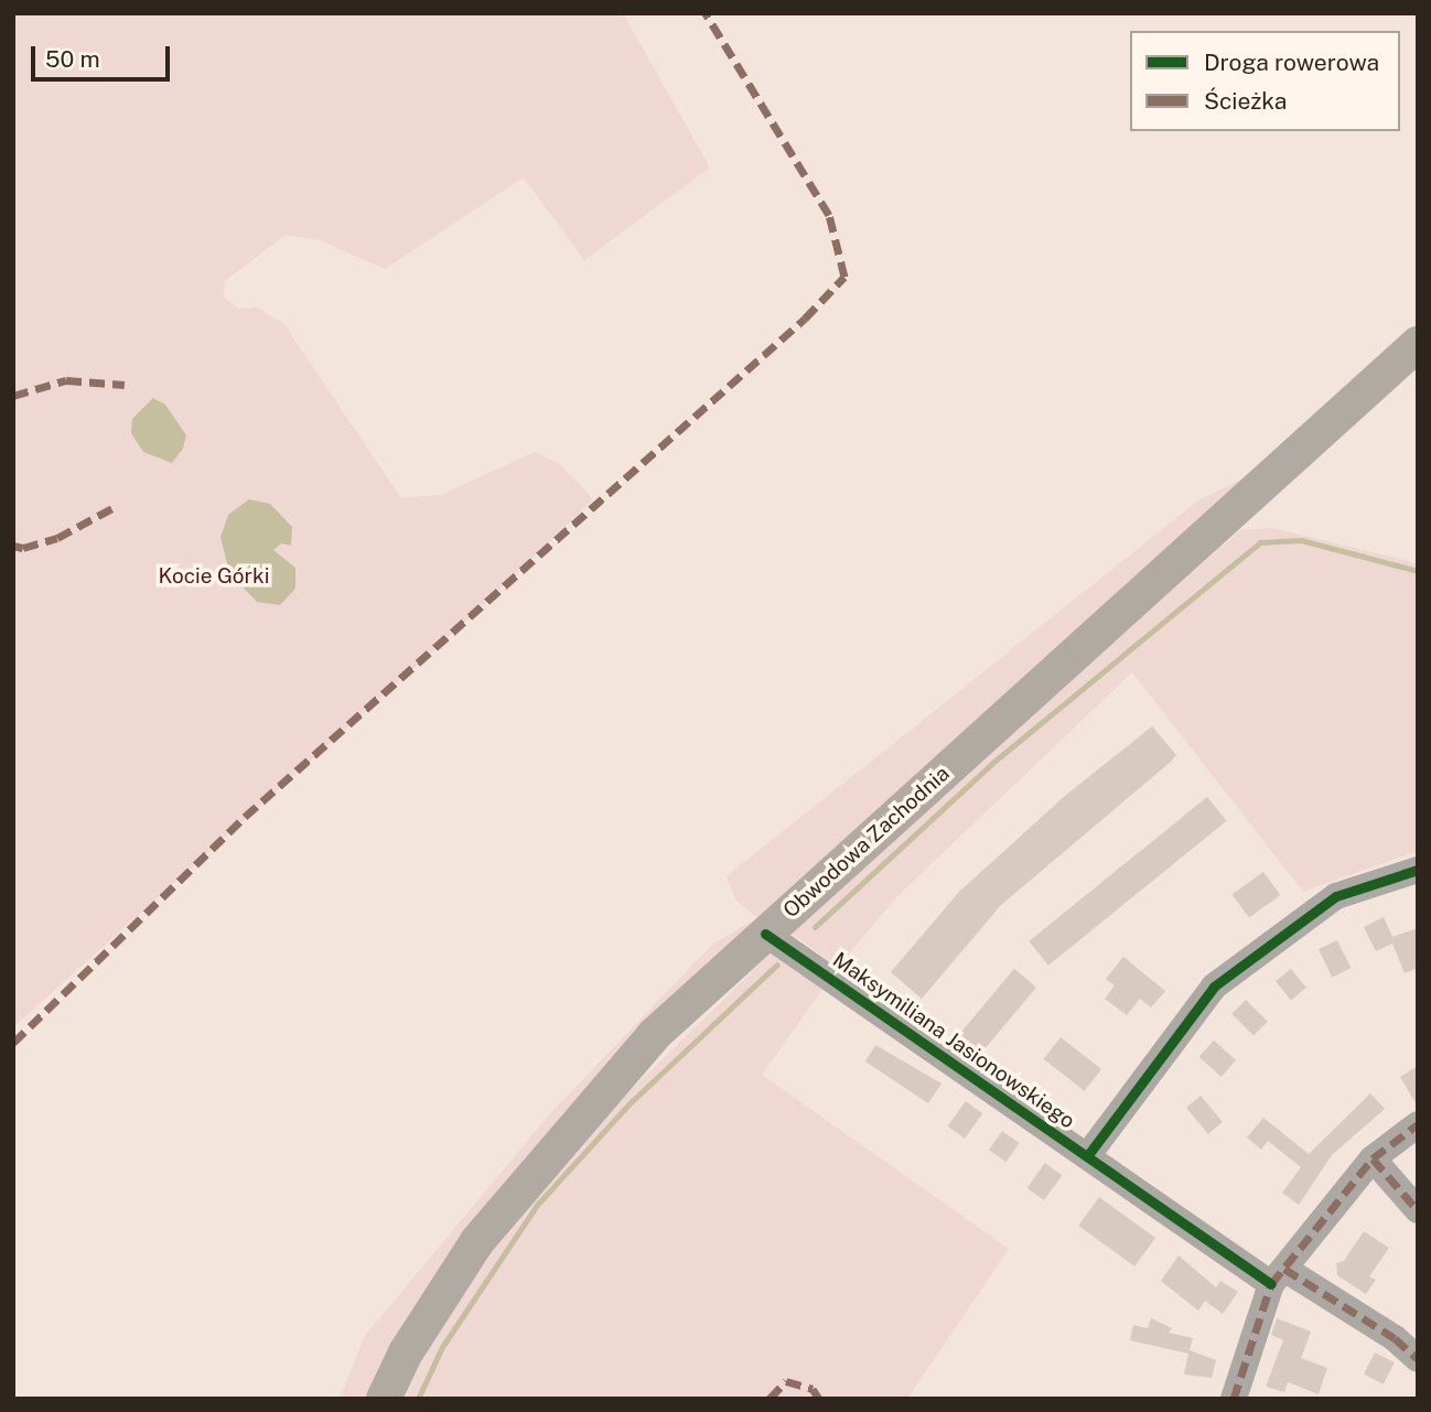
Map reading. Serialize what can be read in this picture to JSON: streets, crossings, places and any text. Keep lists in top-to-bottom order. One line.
{"streets":{"main road":["Obwodowa Zachodnia"],"street":["Maksymiliana Jasionowskiego"]},"crossings":[["Obwodowa Zachodnia","Maksymiliana Jasionowskiego"]],"parks":["Kocie Górki"],"legend":["Droga rowerowa","Ścieżka"],"scale_bar":"50 m"}
